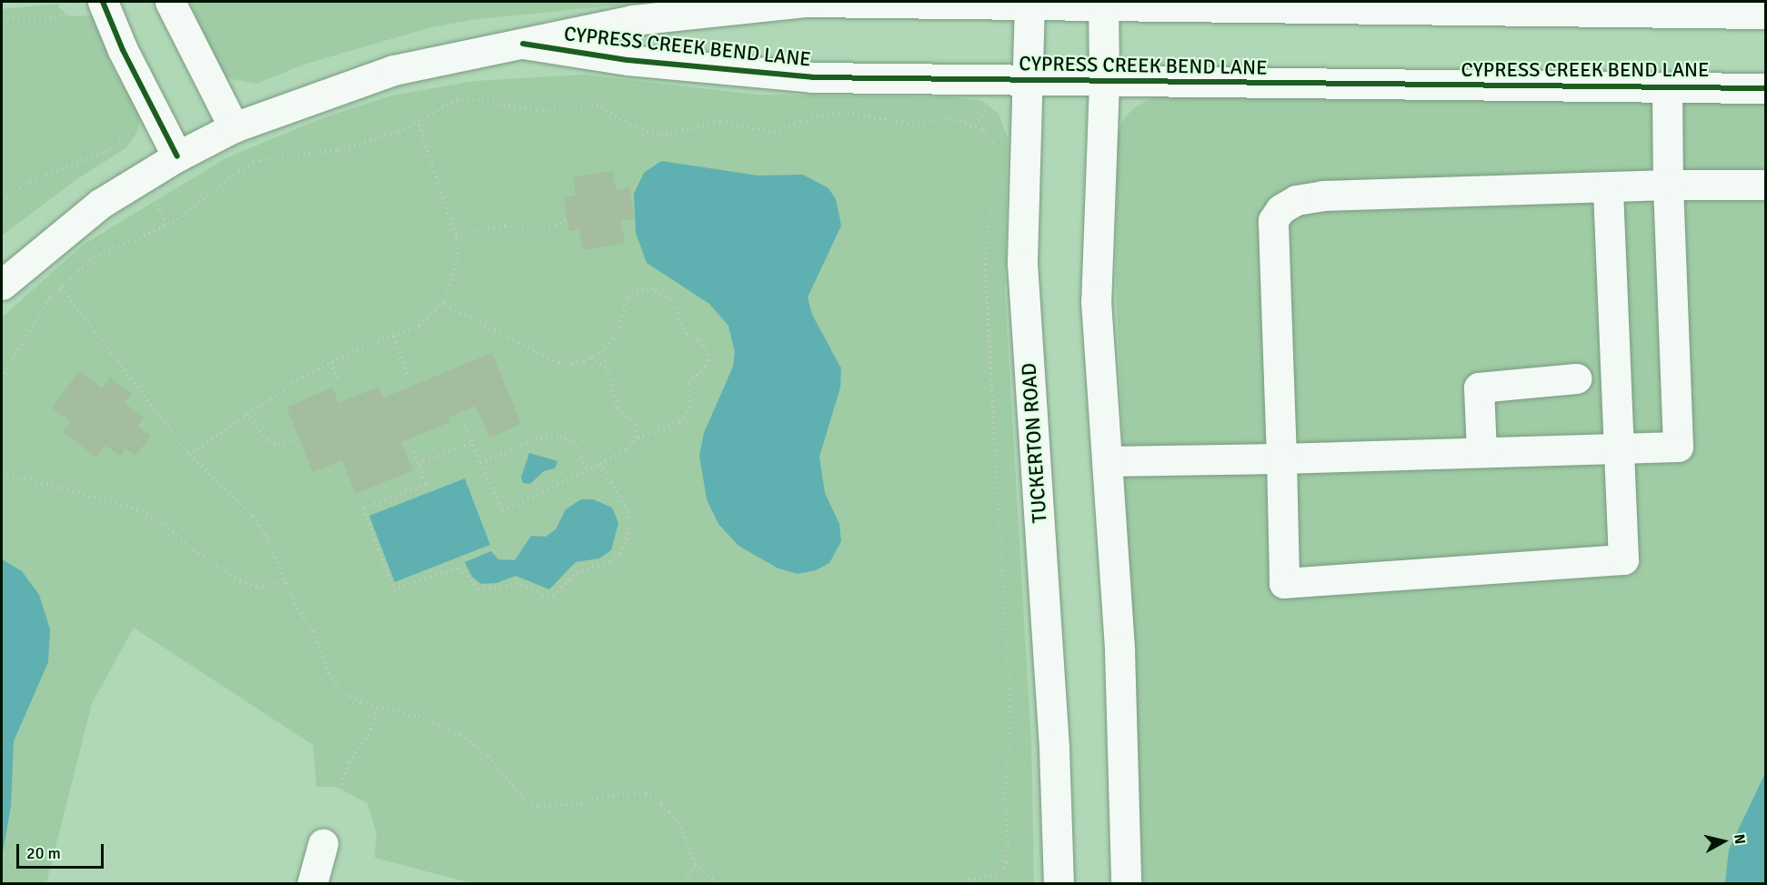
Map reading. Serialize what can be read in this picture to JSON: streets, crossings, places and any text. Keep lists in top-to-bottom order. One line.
{"streets":{"street":["CYPRESS CREEK BEND LANE","TUCKERTON ROAD"]},"crossings":[["CYPRESS CREEK BEND LANE","TUCKERTON ROAD"]],"scale_bar":"20 m","north":"right"}
